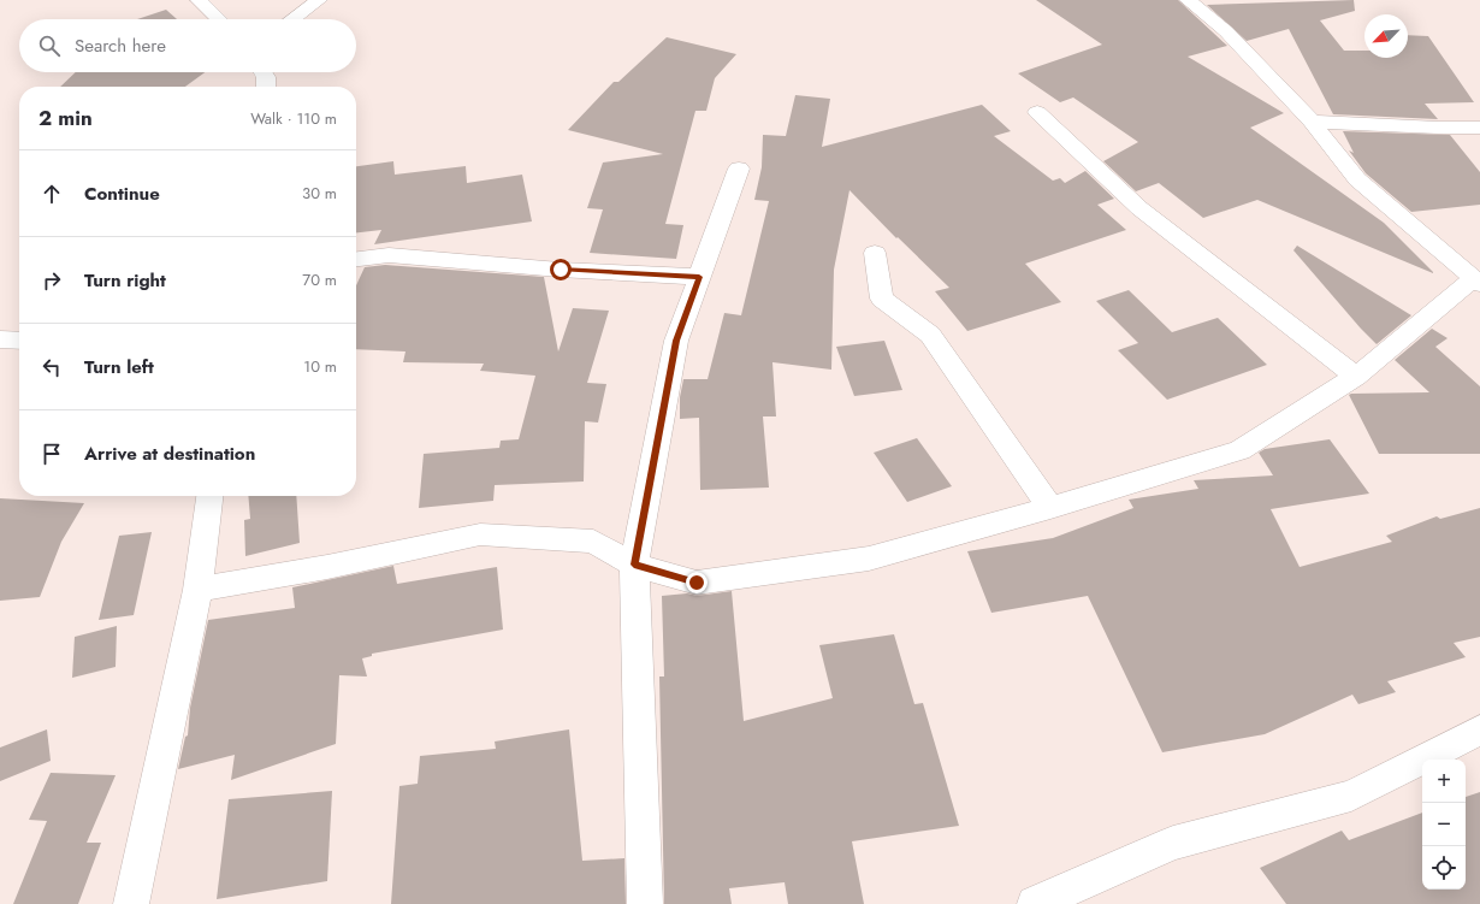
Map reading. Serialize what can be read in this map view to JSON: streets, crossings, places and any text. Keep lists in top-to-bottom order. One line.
{"north":"bottom left","page":{"search":"Search here","heading":["2 min","Walk · 110 m"],"list":[["Continue","30 m"],["Turn right","70 m"],["Turn left","10 m"],"Arrive at destination"],"map_buttons":["+","−"]}}
